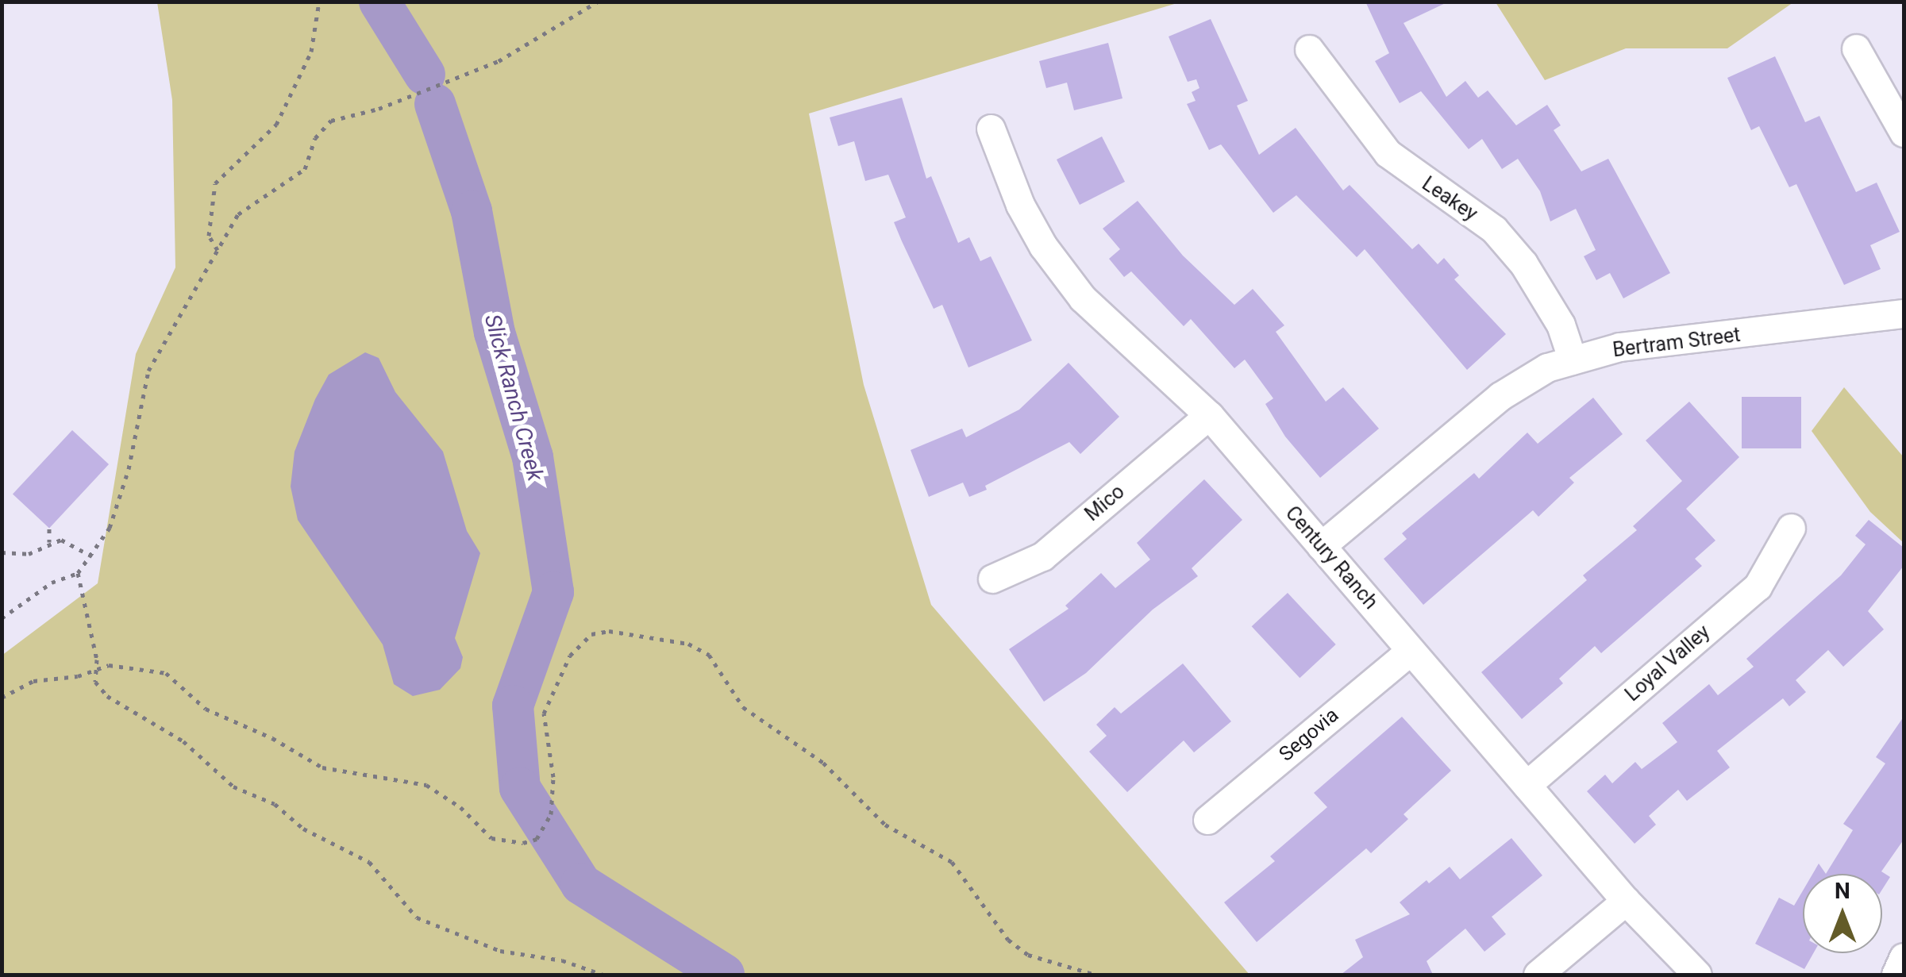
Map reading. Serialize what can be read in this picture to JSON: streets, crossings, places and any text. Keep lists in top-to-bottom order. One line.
{"streets":{"street":["Leakey","Bertram Street","Mico","Century Ranch","Loyal Valley","Segovia"]},"crossings":[["Leakey","Bertram Street"],["Bertram Street","Century Ranch"],["Mico","Century Ranch"],["Century Ranch","Loyal Valley"],["Century Ranch","Segovia"]],"water":["Slick Ranch Creek"],"north":"top"}
